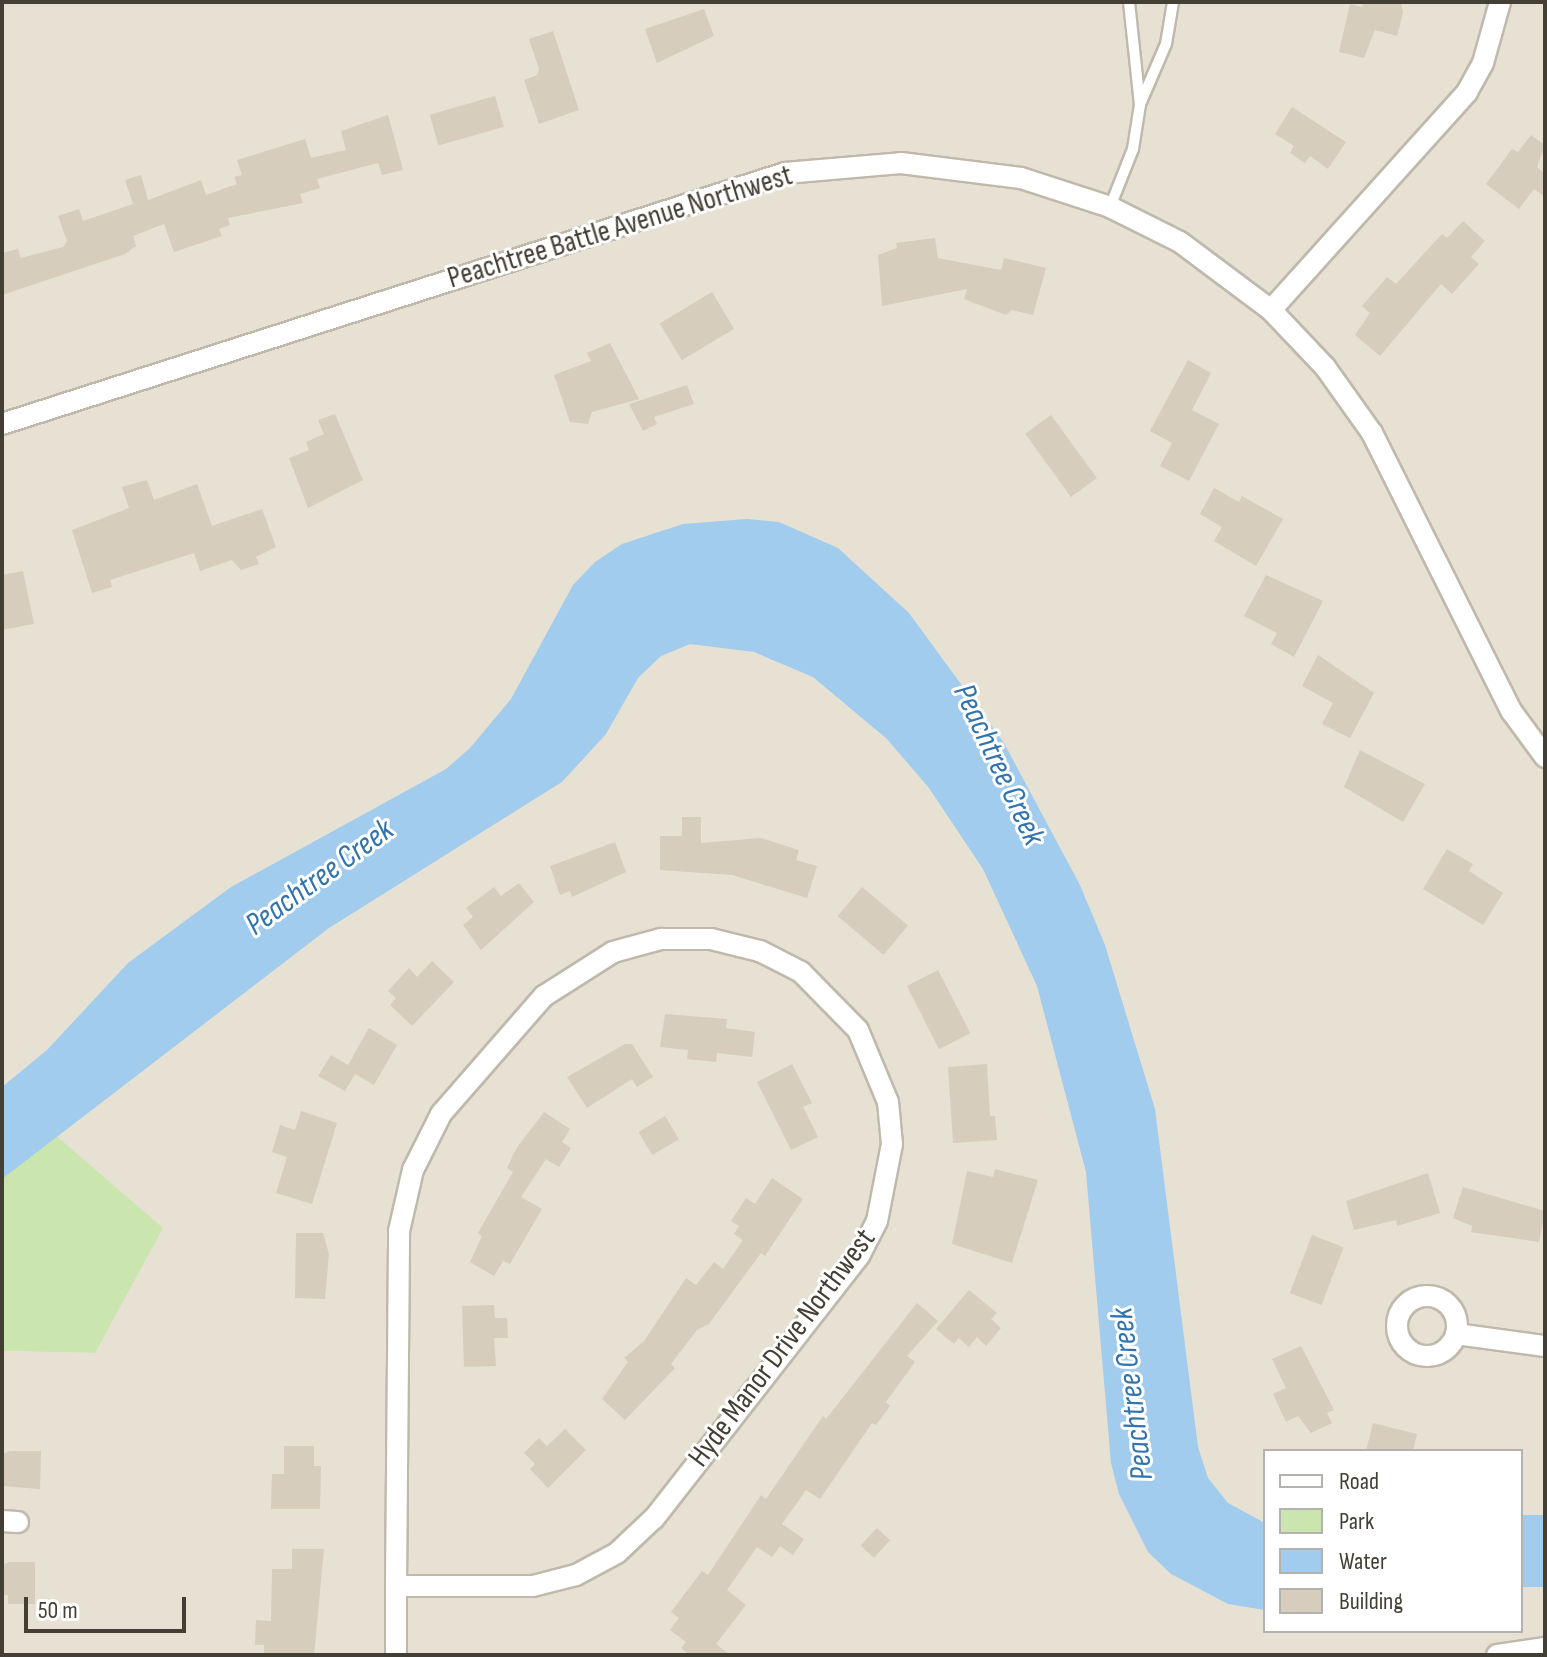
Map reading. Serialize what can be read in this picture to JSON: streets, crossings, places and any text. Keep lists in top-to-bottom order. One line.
{"streets":{"street":["Peachtree Battle Avenue Northwest","Hyde Manor Drive Northwest"]},"water":["Peachtree Creek"],"legend":["Road","Park","Water","Building"],"scale_bar":"50 m"}
